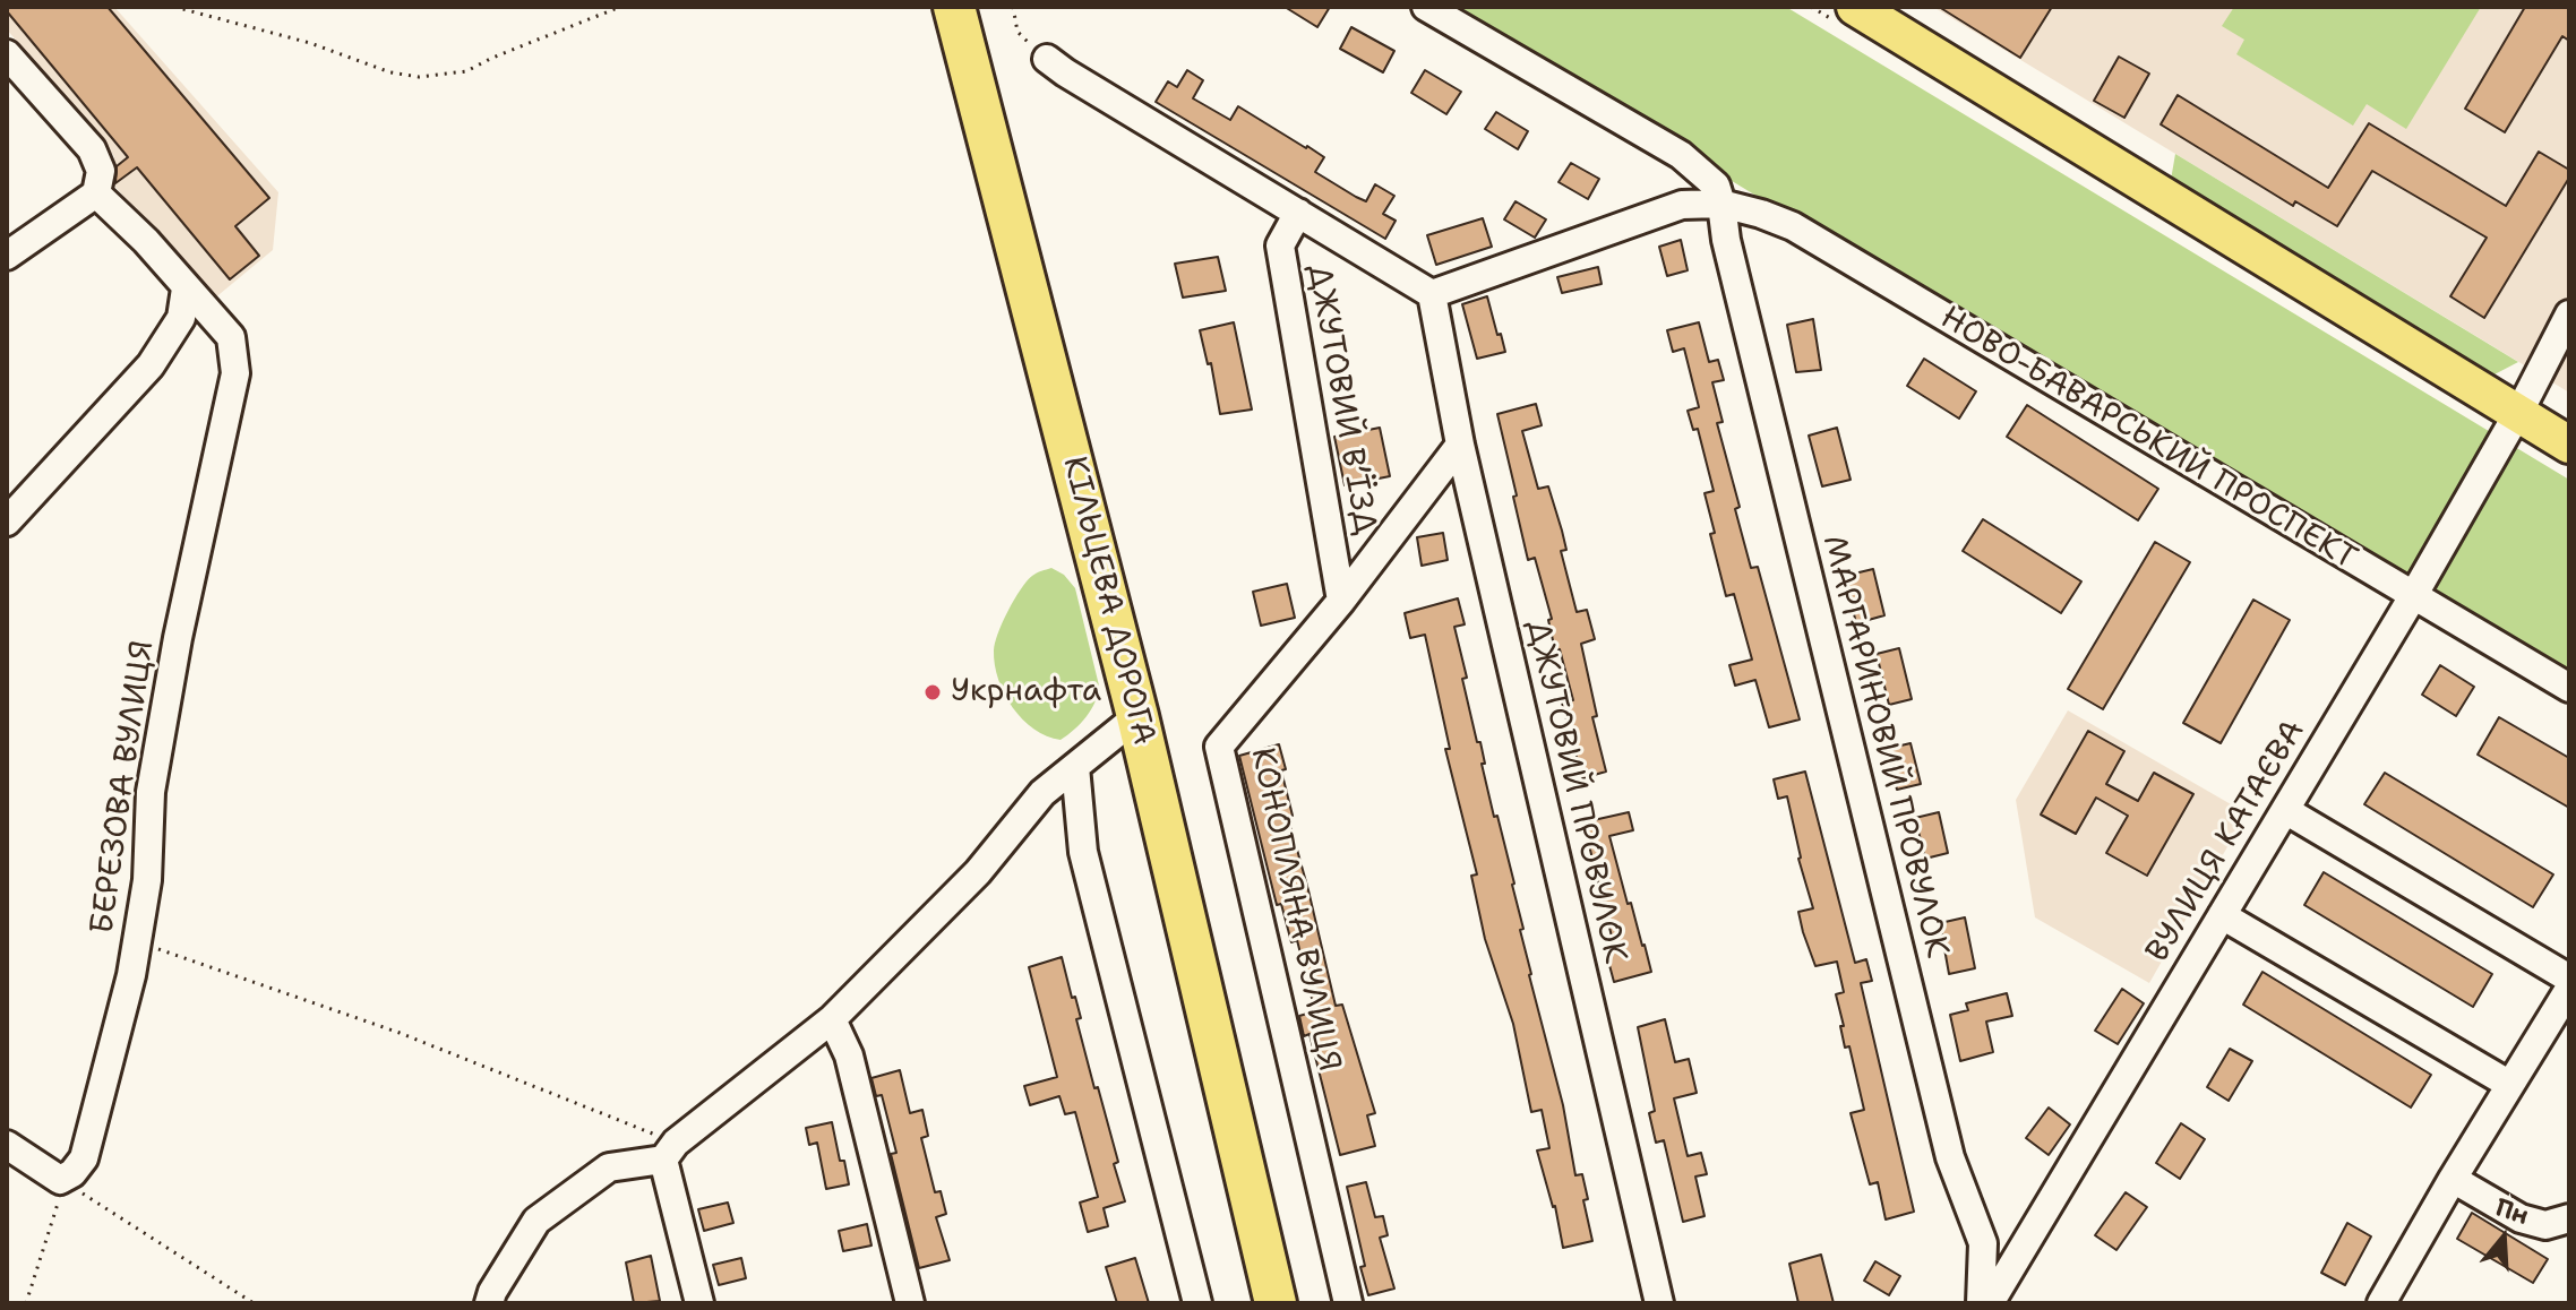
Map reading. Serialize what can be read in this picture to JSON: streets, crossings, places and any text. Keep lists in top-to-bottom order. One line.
{"streets":{"highway":["КІЛЬЦЕВА ДОРОГА"],"street":["ДЖУТОВИЙ В’ЇЗД","НОВО-БАВАРСЬКИЙ ПРОСПЕКТ","МАРГАРИНОВИЙ ПРОВУЛОК","БЕРЕЗОВА ВУЛИЦЯ","ДЖУТОВИЙ ПРОВУЛОК","ВУЛИЦЯ КАТАЄВА","КОНОПЛЯНА ВУЛИЦЯ"]},"crossings":[["ДЖУТОВИЙ В’ЇЗД","КОНОПЛЯНА ВУЛИЦЯ"],["НОВО-БАВАРСЬКИЙ ПРОСПЕКТ","МАРГАРИНОВИЙ ПРОВУЛОК"],["НОВО-БАВАРСЬКИЙ ПРОСПЕКТ","ДЖУТОВИЙ ПРОВУЛОК"],["НОВО-БАВАРСЬКИЙ ПРОСПЕКТ","ВУЛИЦЯ КАТАЄВА"],["ДЖУТОВИЙ ПРОВУЛОК","КОНОПЛЯНА ВУЛИЦЯ"]],"places":["Укрнафта"],"north":"top"}
